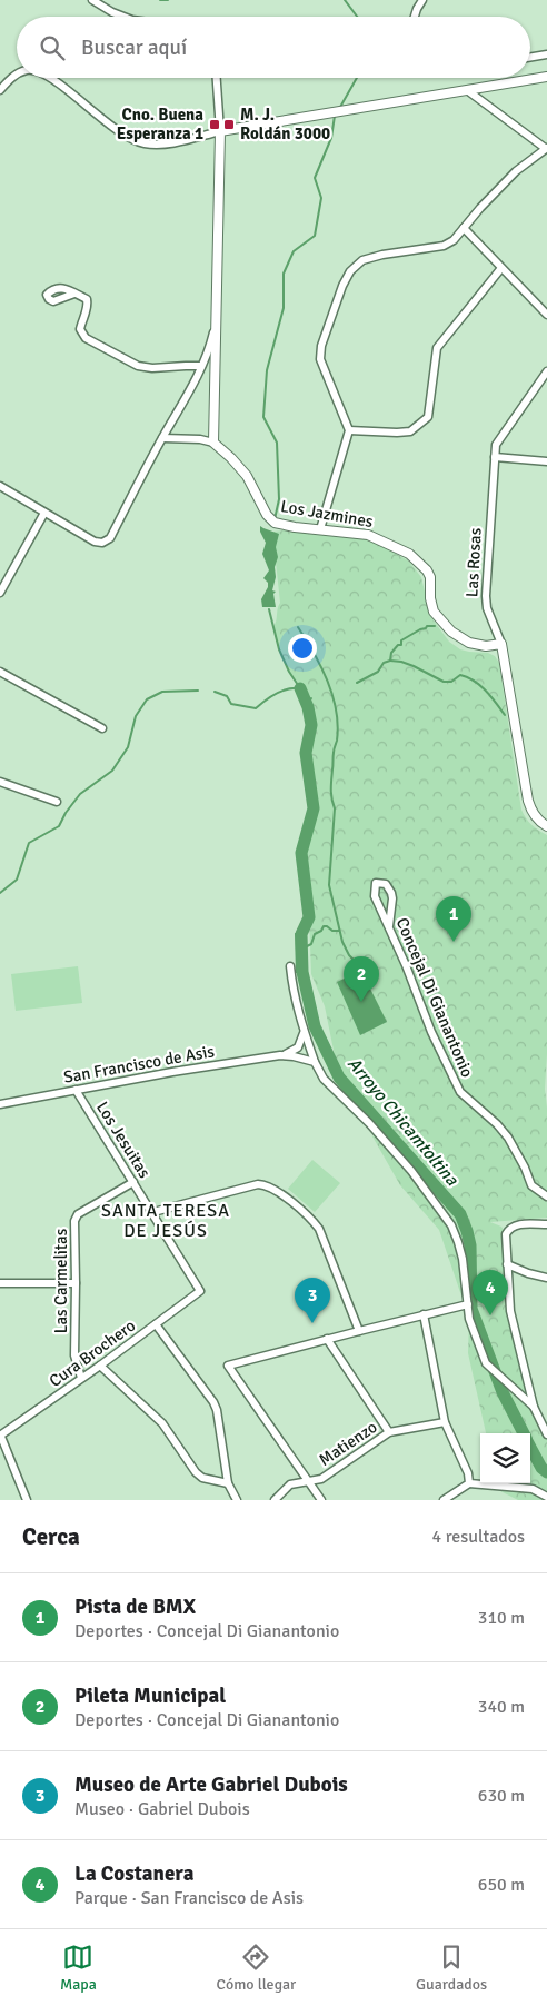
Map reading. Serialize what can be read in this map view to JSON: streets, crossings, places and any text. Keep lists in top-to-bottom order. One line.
{"streets":{"street":["Los Jazmines","Las Rosas","Concejal Di Gianantonio","San Francisco de Asis","Los Jesuitas","Las Carmelitas","Cura Brochero","Matienzo"]},"crossings":[["Los Jazmines","Las Rosas"],["San Francisco de Asis","Los Jesuitas"],["Los Jesuitas","Las Carmelitas"],["Los Jesuitas","Cura Brochero"],["Las Carmelitas","Cura Brochero"]],"districts":["SANTA TERESA DE JESÚS"],"water":["Arroyo Chicamtoltina"],"places":{"transit":["Cno. Buena Esperanza 1","M. J. Roldán 3000"]},"page":{"search":"Buscar aquí","pins":["1","2","4","3"],"heading":["Cerca","4 resultados"],"list":[{"mark":"1","name":"Pista de BMX","note":"Deportes · Concejal Di Gianantonio","value":"310 m"},{"mark":"2","name":"Pileta Municipal","note":"Deportes · Concejal Di Gianantonio","value":"340 m"},{"mark":"3","name":"Museo de Arte Gabriel Dubois","note":"Museo · Gabriel Dubois","value":"630 m"},{"mark":"4","name":"La Costanera","note":"Parque · San Francisco de Asis","value":"650 m"}],"nav":["Mapa","Cómo llegar","Guardados"]}}
